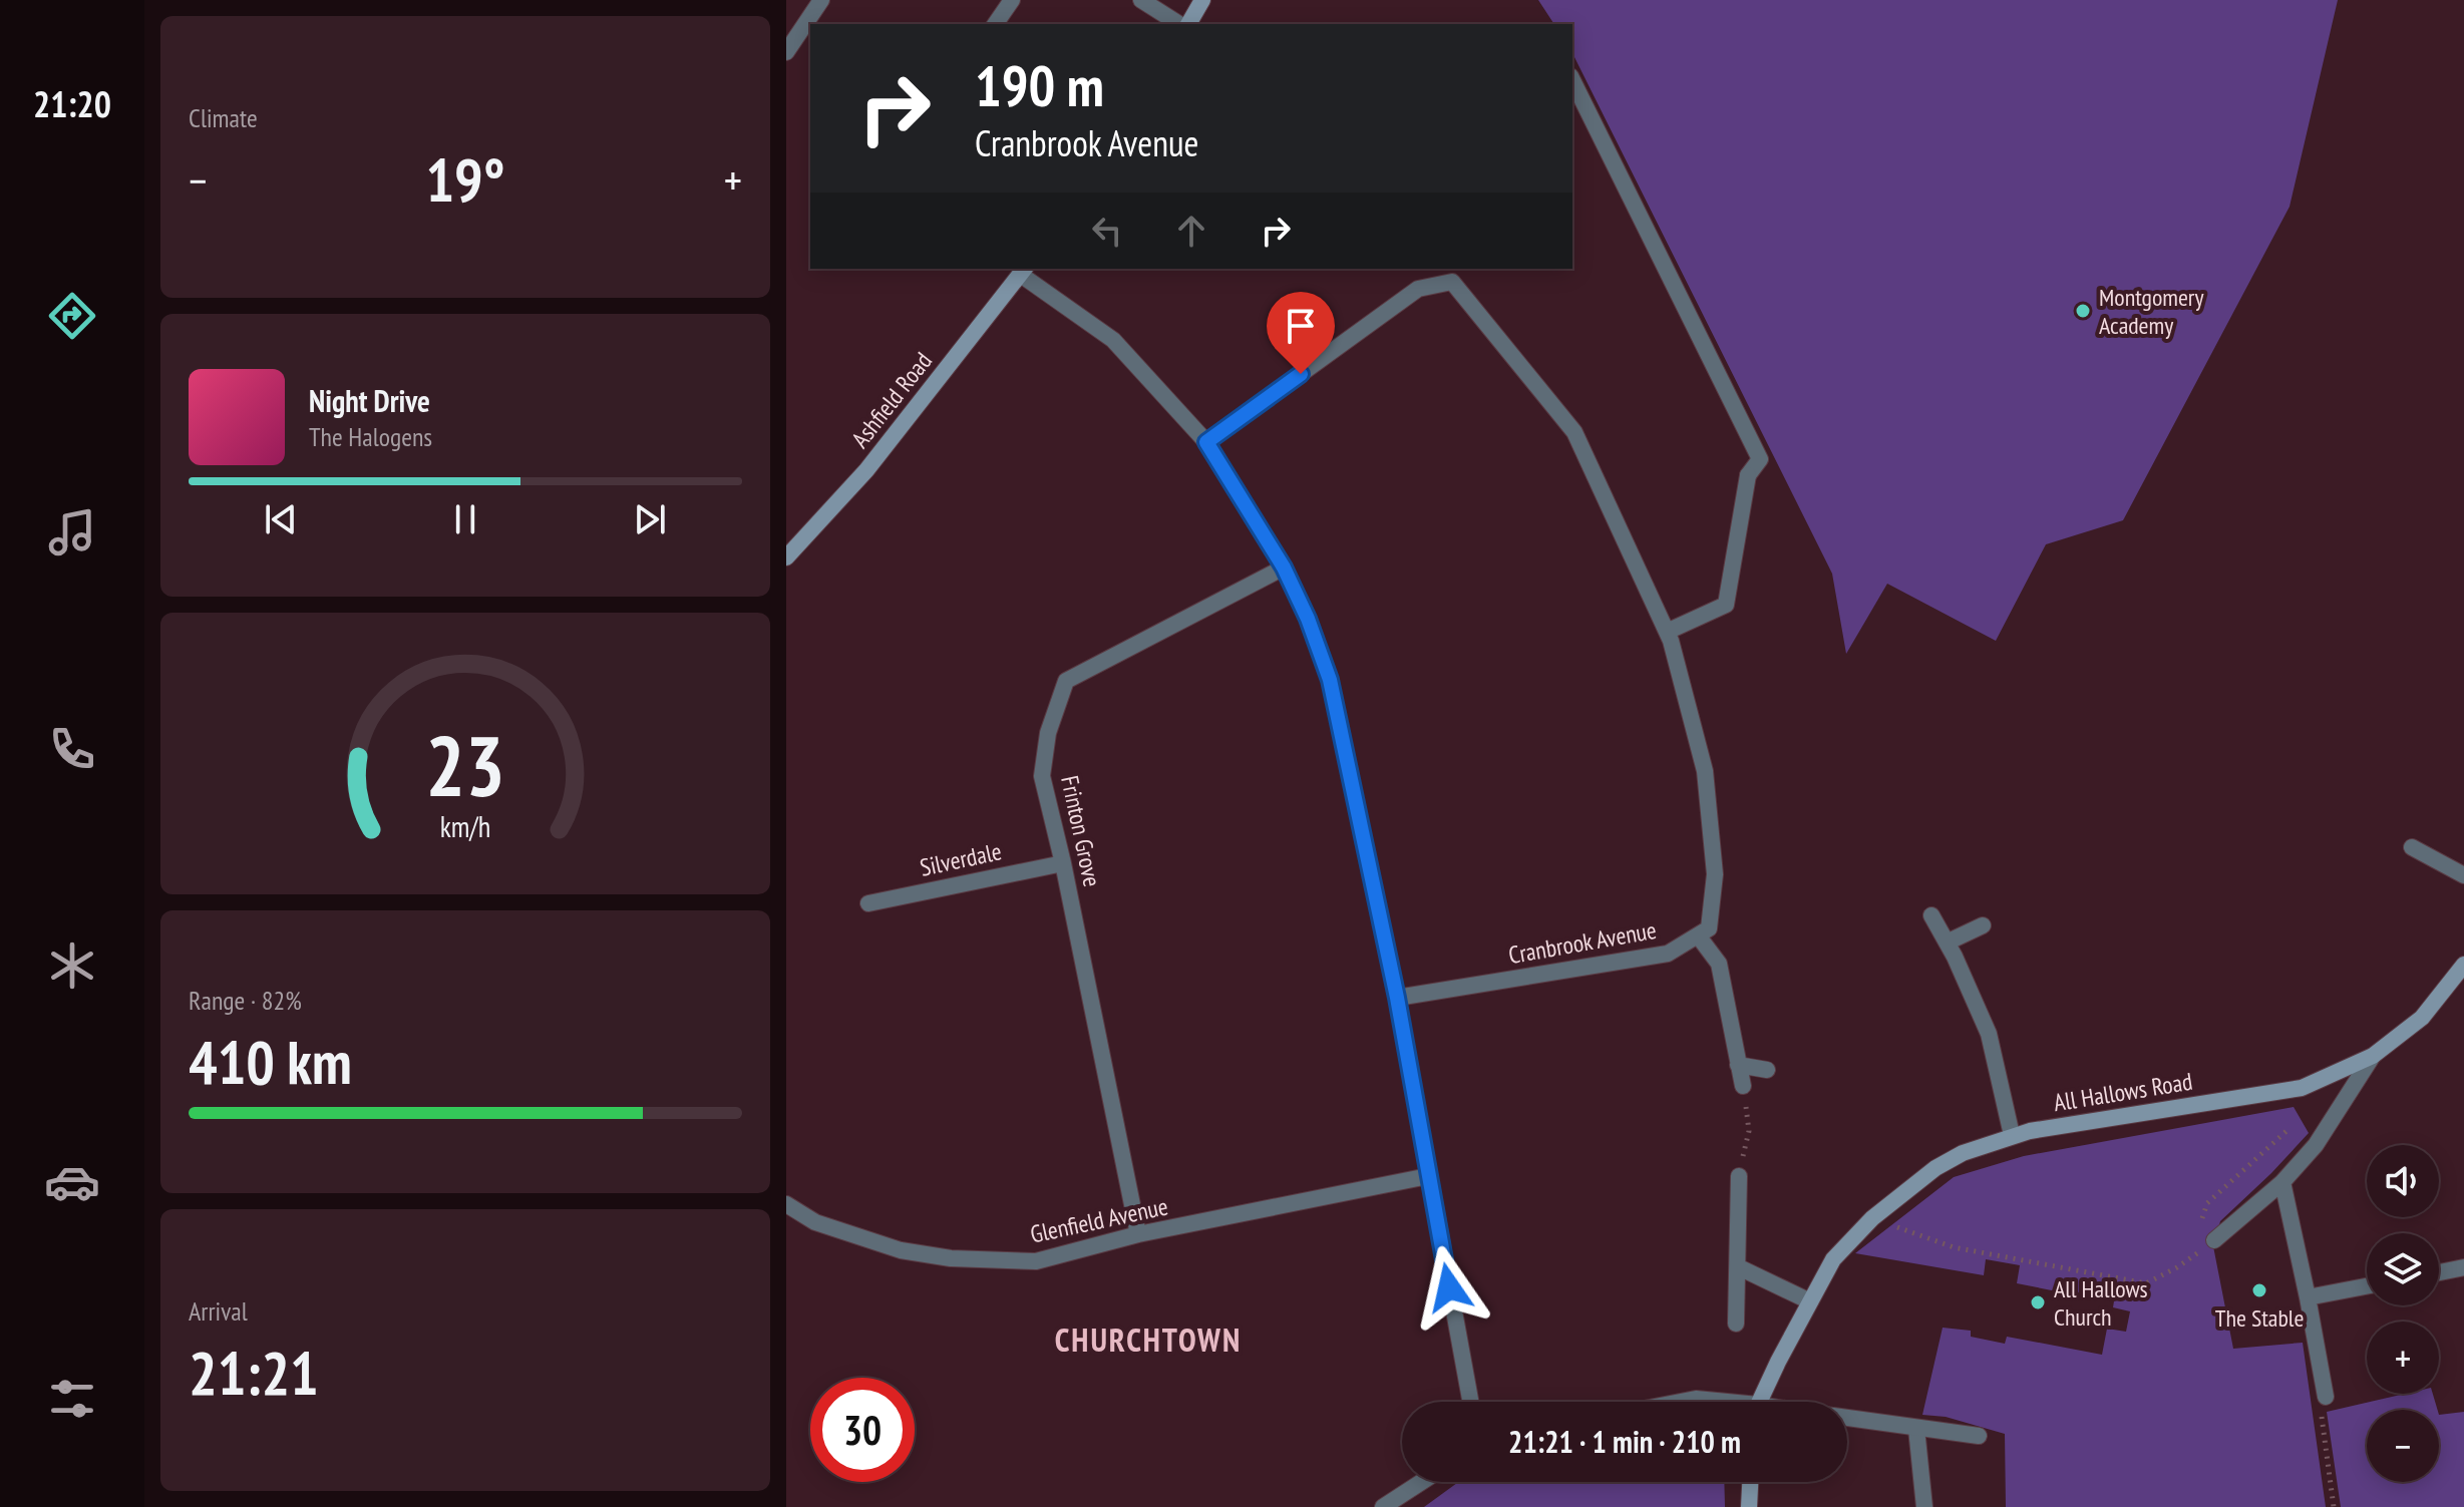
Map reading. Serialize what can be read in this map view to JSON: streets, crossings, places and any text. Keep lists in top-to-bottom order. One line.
{"streets":{"street":["Ashfield Road","Frinton Grove","Silverdale","Cranbrook Avenue","All Hallows Road","Glenfield Avenue"]},"crossings":[["Frinton Grove","Silverdale"],["Frinton Grove","Glenfield Avenue"]],"districts":["CHURCHTOWN"],"places":["Montgomery Academy","The Stable","All Hallows Church"],"page":{"tabs":"21:20","tile":["Climate",["Range · 82%","410 km"],["Arrival","21:21"]],"turn":["190 m","Cranbrook Avenue"],"heat":["−","19°","+"],"song":["Night Drive","The Halogens"],"map_buttons":["+","−"],"limit":"30","trip":"21:21 · 1 min · 210 m","gauge":["23","km/h"]}}
